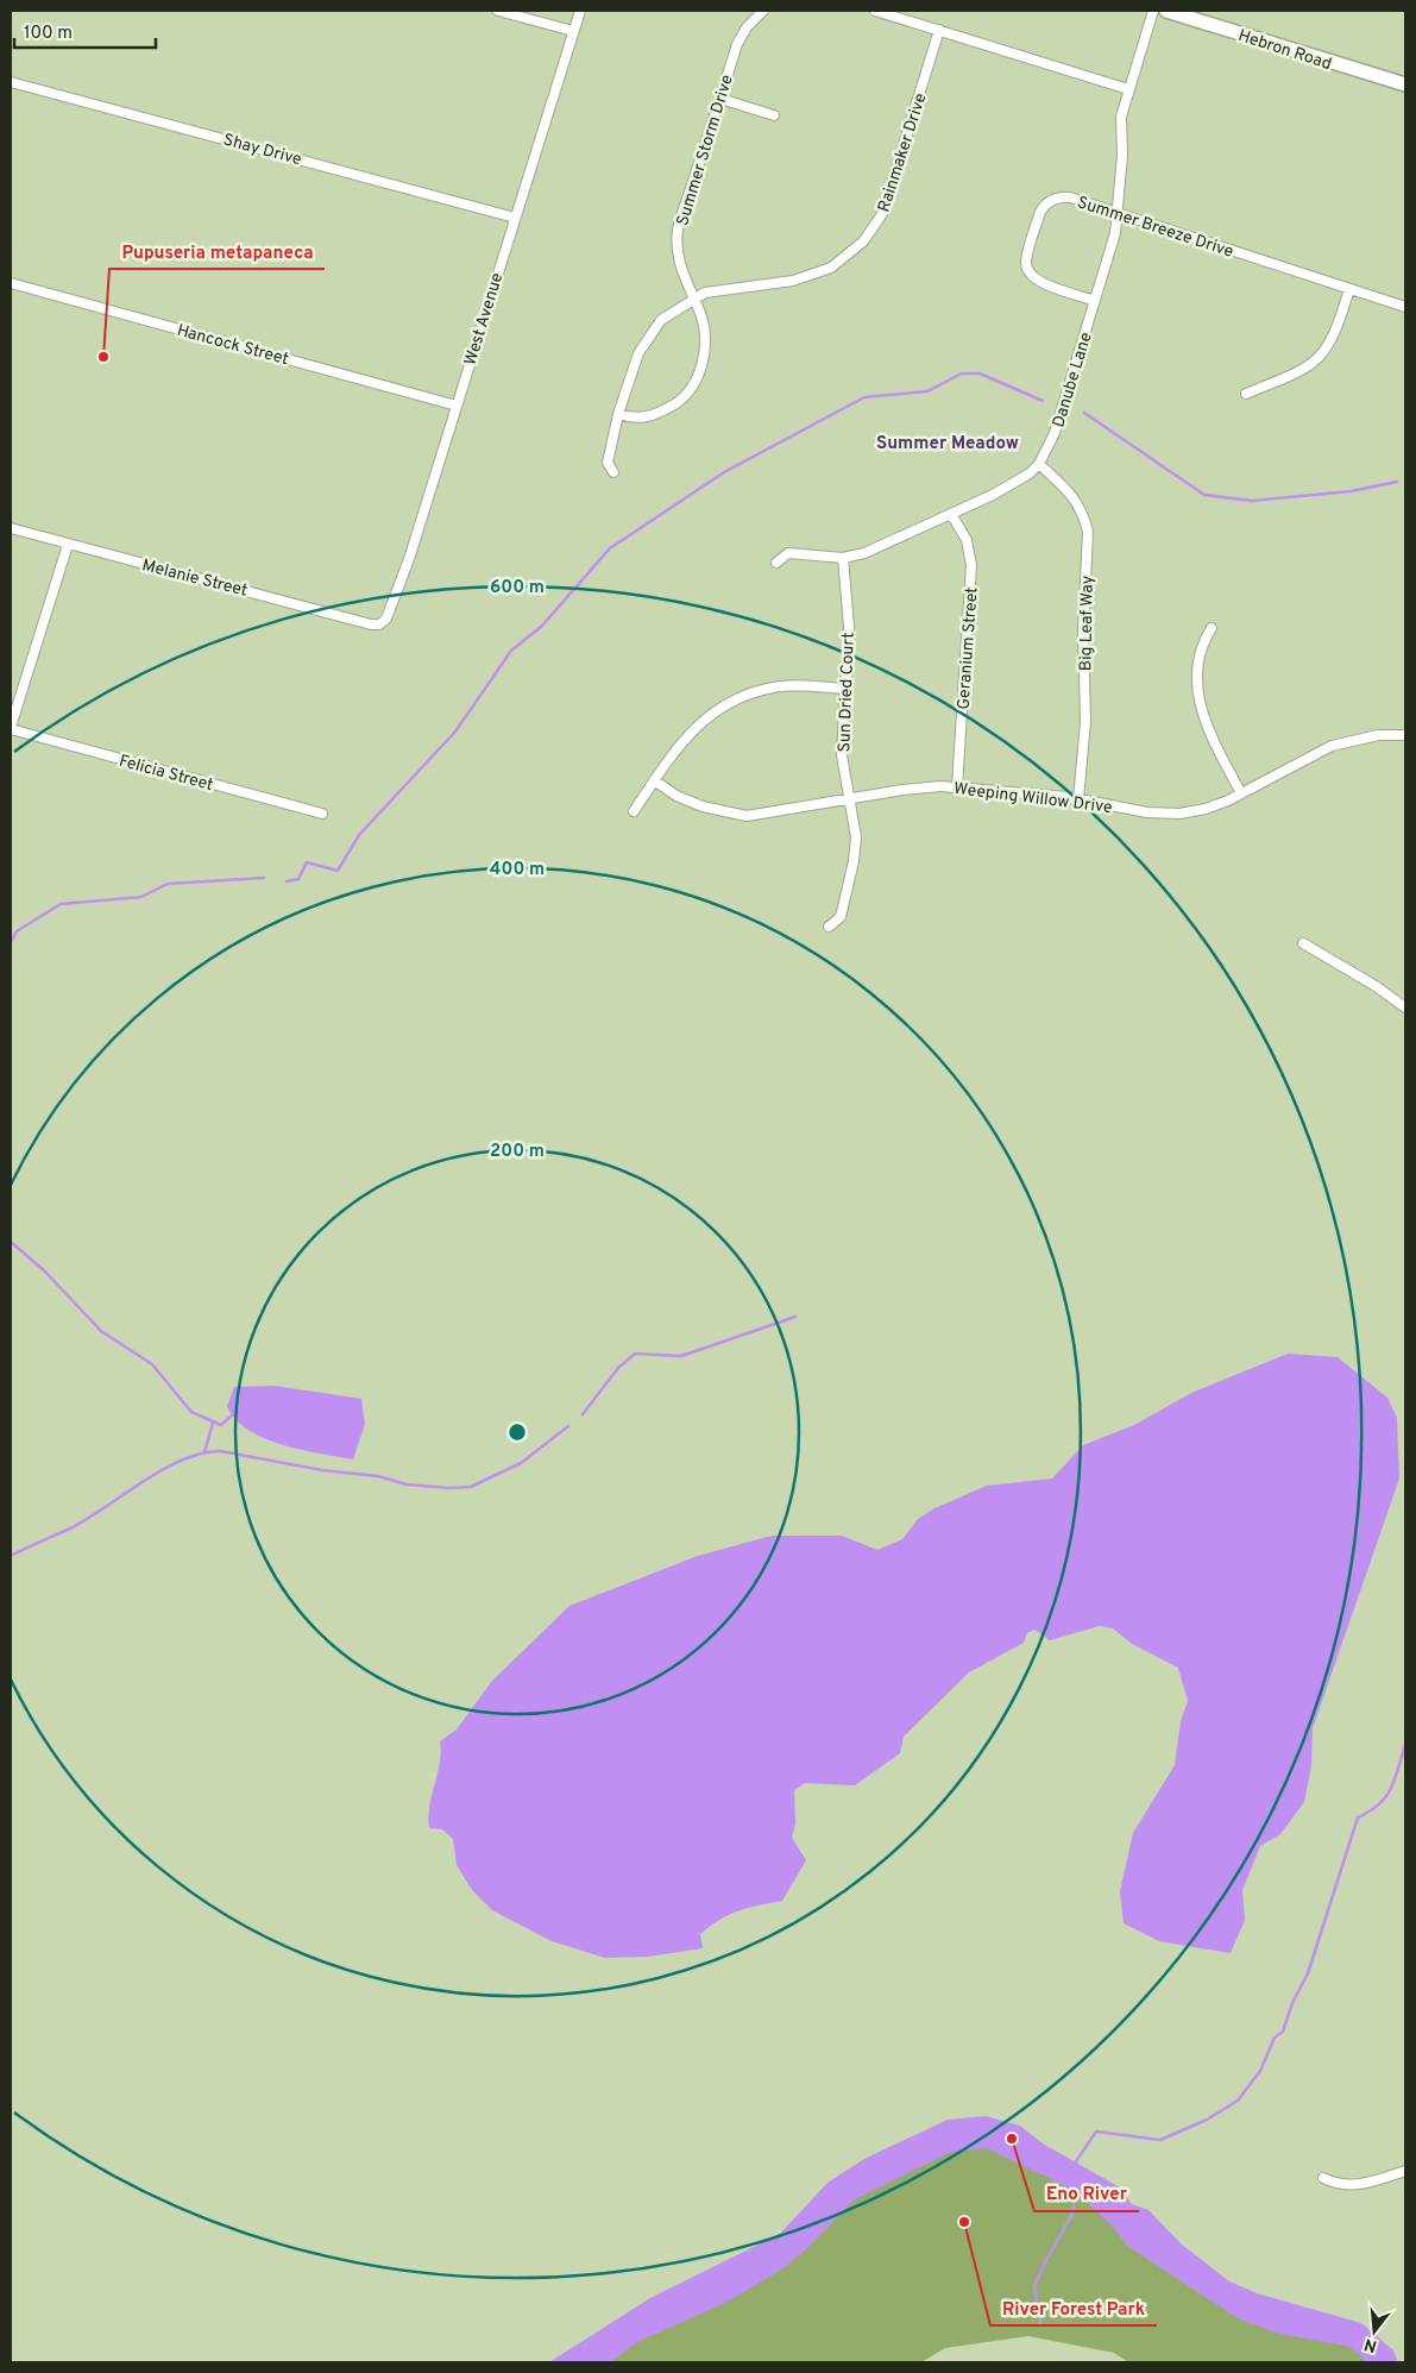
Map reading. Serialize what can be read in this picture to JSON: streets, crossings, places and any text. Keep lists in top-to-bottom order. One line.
{"streets":{"street":["Hebron Road","Shay Drive","Summer Storm Drive","Rainmaker Drive","Summer Breeze Drive","West Avenue","Hancock Street","Danube Lane","Melanie Street","Big Leaf Way","Geranium Street","Sun Dried Court","Felicia Street","Weeping Willow Drive"]},"crossings":[["Shay Drive","West Avenue"],["Summer Storm Drive","Rainmaker Drive"],["Summer Breeze Drive","Danube Lane"],["West Avenue","Hancock Street"],["West Avenue","Melanie Street"],["Danube Lane","Big Leaf Way"],["Danube Lane","Geranium Street"],["Danube Lane","Sun Dried Court"],["Big Leaf Way","Weeping Willow Drive"],["Geranium Street","Weeping Willow Drive"],["Sun Dried Court","Weeping Willow Drive"]],"districts":["Summer Meadow"],"places":["Pupuseria metapaneca","Eno River","River Forest Park"],"scale_bar":"100 m","north":"bottom","rings":["600 m","400 m","200 m"]}
